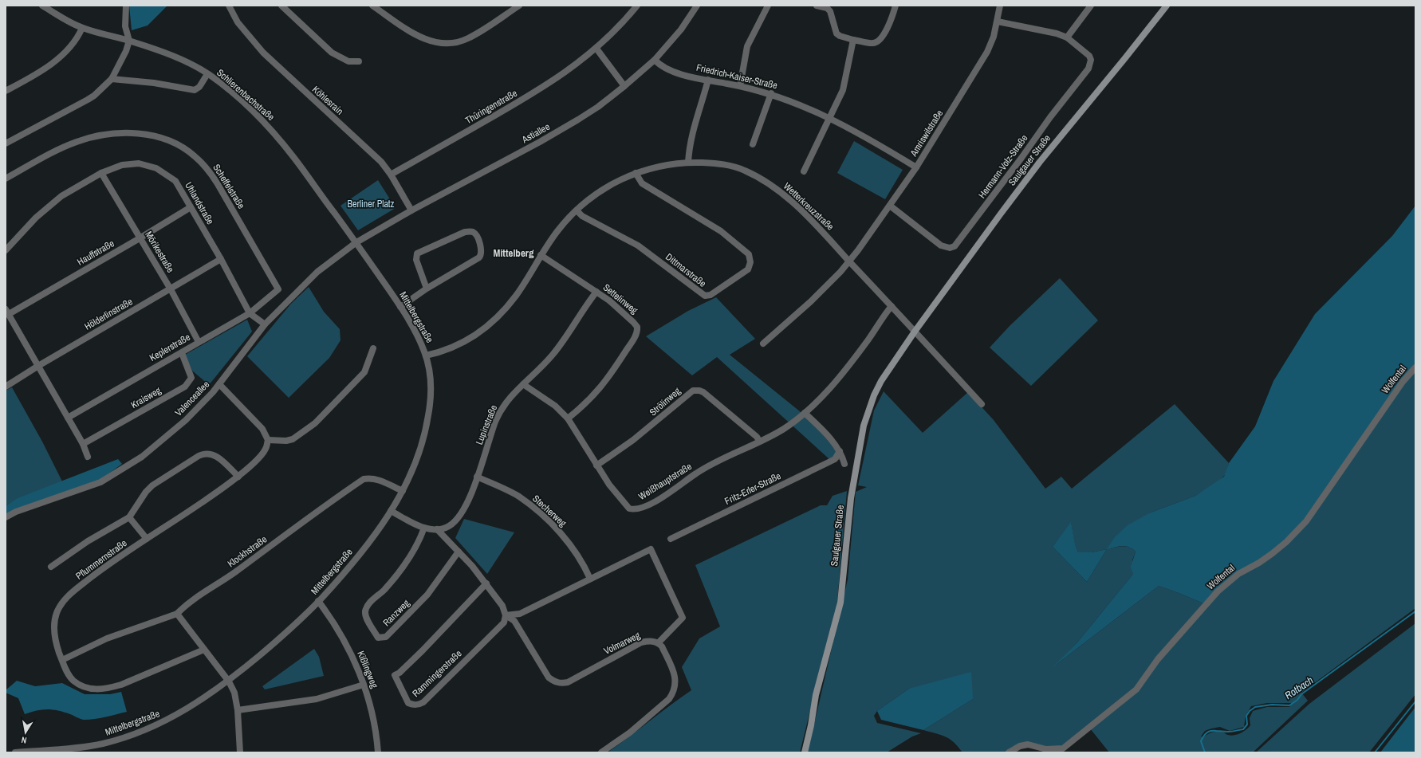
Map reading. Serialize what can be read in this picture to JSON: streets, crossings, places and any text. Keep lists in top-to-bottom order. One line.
{"streets":{"main road":["Saulgauer Straße"],"street":["Friedrich-Kaiser-Straße","Schlierenbachstraße","Köhlesrain","Thüringenstraße","Astiallee","Amriswilstraße","Hermann-Volz-Straße","Scheffelstraße","Uhlandstraße","Wetterkreuzstraße","Mörikestraße","Hauffstraße","Dittmarstraße","Settelinweg","Hölderlinstraße","Mittelbergstraße","Keplerstraße","Wolfental","Kraisweg","Valenceallee","Strölinweg","Lupinstraße","Weißhauptstraße","Fritz-Erler-Straße","Stecherweg","Klockhstraße","Pflummernstraße","Ranzweg","Volmarweg","Kißlingweg","Rammingerstraße"]},"crossings":[["Friedrich-Kaiser-Straße","Astiallee"],["Friedrich-Kaiser-Straße","Amriswilstraße"],["Schlierenbachstraße","Astiallee"],["Schlierenbachstraße","Mittelbergstraße"],["Schlierenbachstraße","Valenceallee"],["Köhlesrain","Thüringenstraße"],["Köhlesrain","Astiallee"],["Astiallee","Mittelbergstraße"],["Astiallee","Valenceallee"],["Amriswilstraße","Hermann-Volz-Straße"],["Amriswilstraße","Wetterkreuzstraße"],["Saulgauer Straße","Wetterkreuzstraße"],["Scheffelstraße","Keplerstraße"],["Uhlandstraße","Mörikestraße"],["Uhlandstraße","Hauffstraße"],["Uhlandstraße","Hölderlinstraße"],["Uhlandstraße","Keplerstraße"],["Uhlandstraße","Valenceallee"],["Wetterkreuzstraße","Dittmarstraße"],["Wetterkreuzstraße","Settelinweg"],["Wetterkreuzstraße","Mittelbergstraße"],["Wetterkreuzstraße","Weißhauptstraße"],["Mörikestraße","Hauffstraße"],["Mörikestraße","Hölderlinstraße"],["Mörikestraße","Keplerstraße"],["Settelinweg","Lupinstraße"],["Settelinweg","Weißhauptstraße"],["Mittelbergstraße","Valenceallee"],["Mittelbergstraße","Lupinstraße"],["Mittelbergstraße","Klockhstraße"],["Mittelbergstraße","Kißlingweg"],["Keplerstraße","Kraisweg"],["Strölinweg","Weißhauptstraße"],["Lupinstraße","Weißhauptstraße"],["Lupinstraße","Stecherweg"],["Lupinstraße","Ranzweg"],["Volmarweg","Rammingerstraße"]],"districts":["Mittelberg"],"water":["Rotbach"],"parks":["Berliner Platz"],"north":"bottom"}
